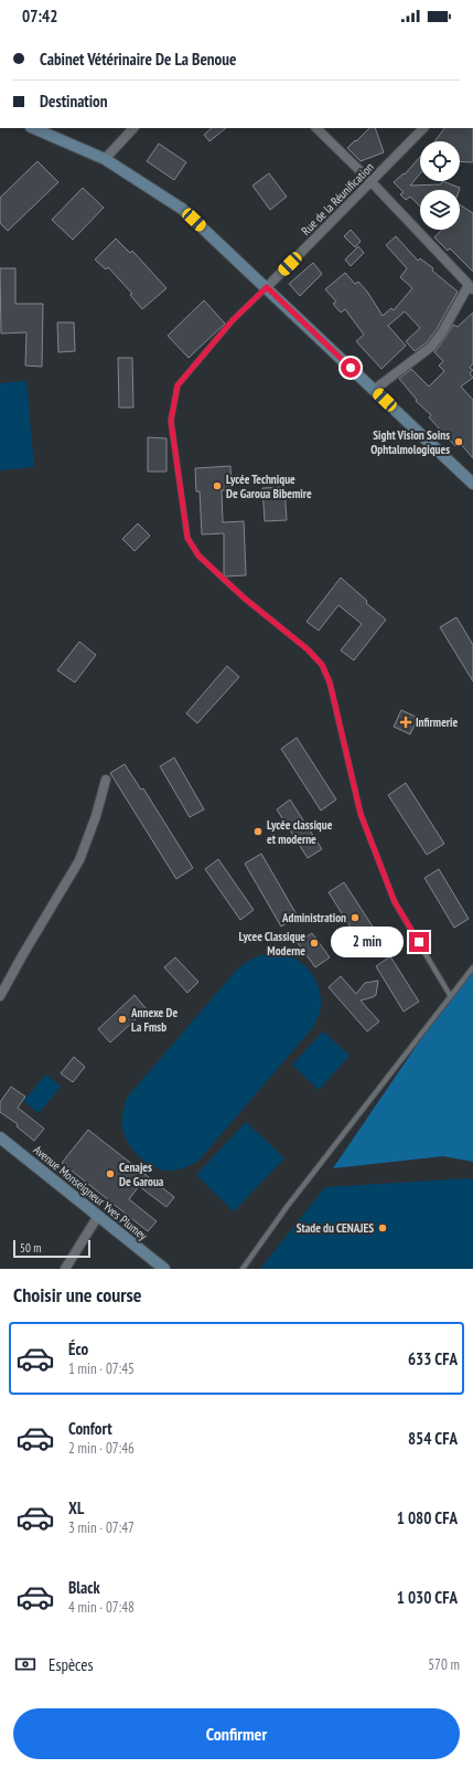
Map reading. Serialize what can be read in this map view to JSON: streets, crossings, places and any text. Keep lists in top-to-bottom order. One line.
{"streets":{"main road":["Avenue Monseigneur Yves Plumey"],"street":["Rue de la Réunification"]},"places":{"other":["Sight Vision Soins Ophtalmologiques","Lycée Technique De Garoua Bibemire","Lycée classique et moderne","Administration","Lycee Classique Moderne","Annexe De La Fmsb","Cenajes De Garoua","Stade du CENAJES"],"health":["Infirmerie"]},"scale_bar":"50 m","page":{"status":"07:42","banner":["Cabinet Vétérinaire De La Benoue","Destination"],"bubble":"2 min","scale":"50 m","heading":"Choisir une course","list":[{"name":"Éco","note":"1 min · 07:45","value":"633 CFA"},{"name":"Confort","note":"2 min · 07:46","value":"854 CFA"},{"name":"XL","note":"3 min · 07:47","value":"1 080 CFA"},{"name":"Black","note":"4 min · 07:48","value":"1 030 CFA"}],"pay":["Espèces","570 m"],"buttons":"Confirmer"}}
